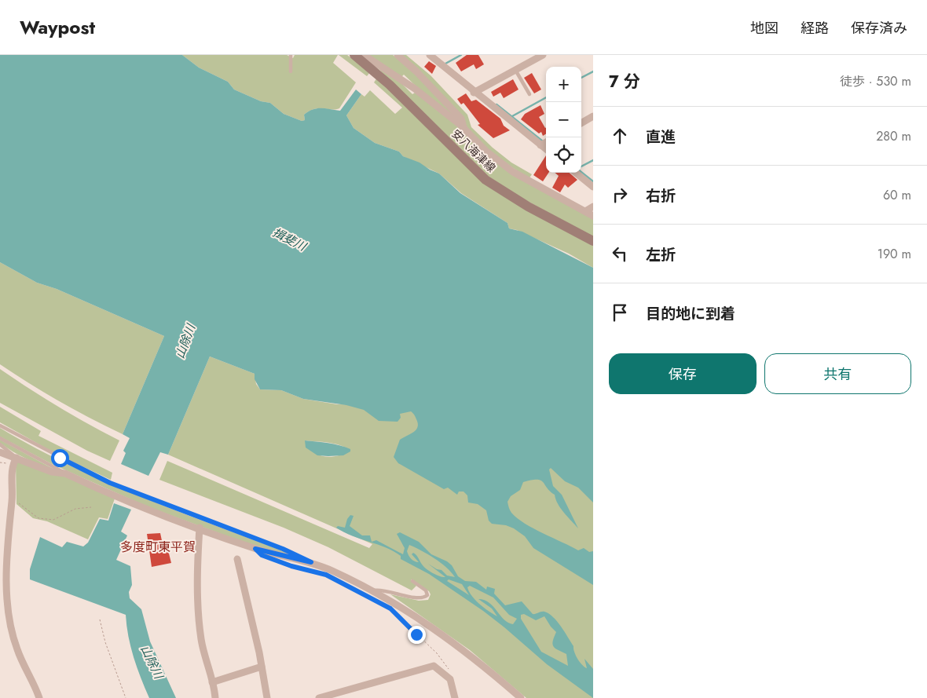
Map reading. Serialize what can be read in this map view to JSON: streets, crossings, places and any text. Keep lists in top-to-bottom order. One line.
{"streets":{"main road":["安八海津線"]},"districts":["多度町東平賀"],"water":["揖斐川","山除川"],"page":{"header":"Waypost","nav":["地図","経路","保存済み"],"heading":["7 分","徒歩 · 530 m"],"map_buttons":["+","−"],"list":[["直進","280 m"],["右折","60 m"],["左折","190 m"],"目的地に到着"],"buttons":["保存","共有"]}}
